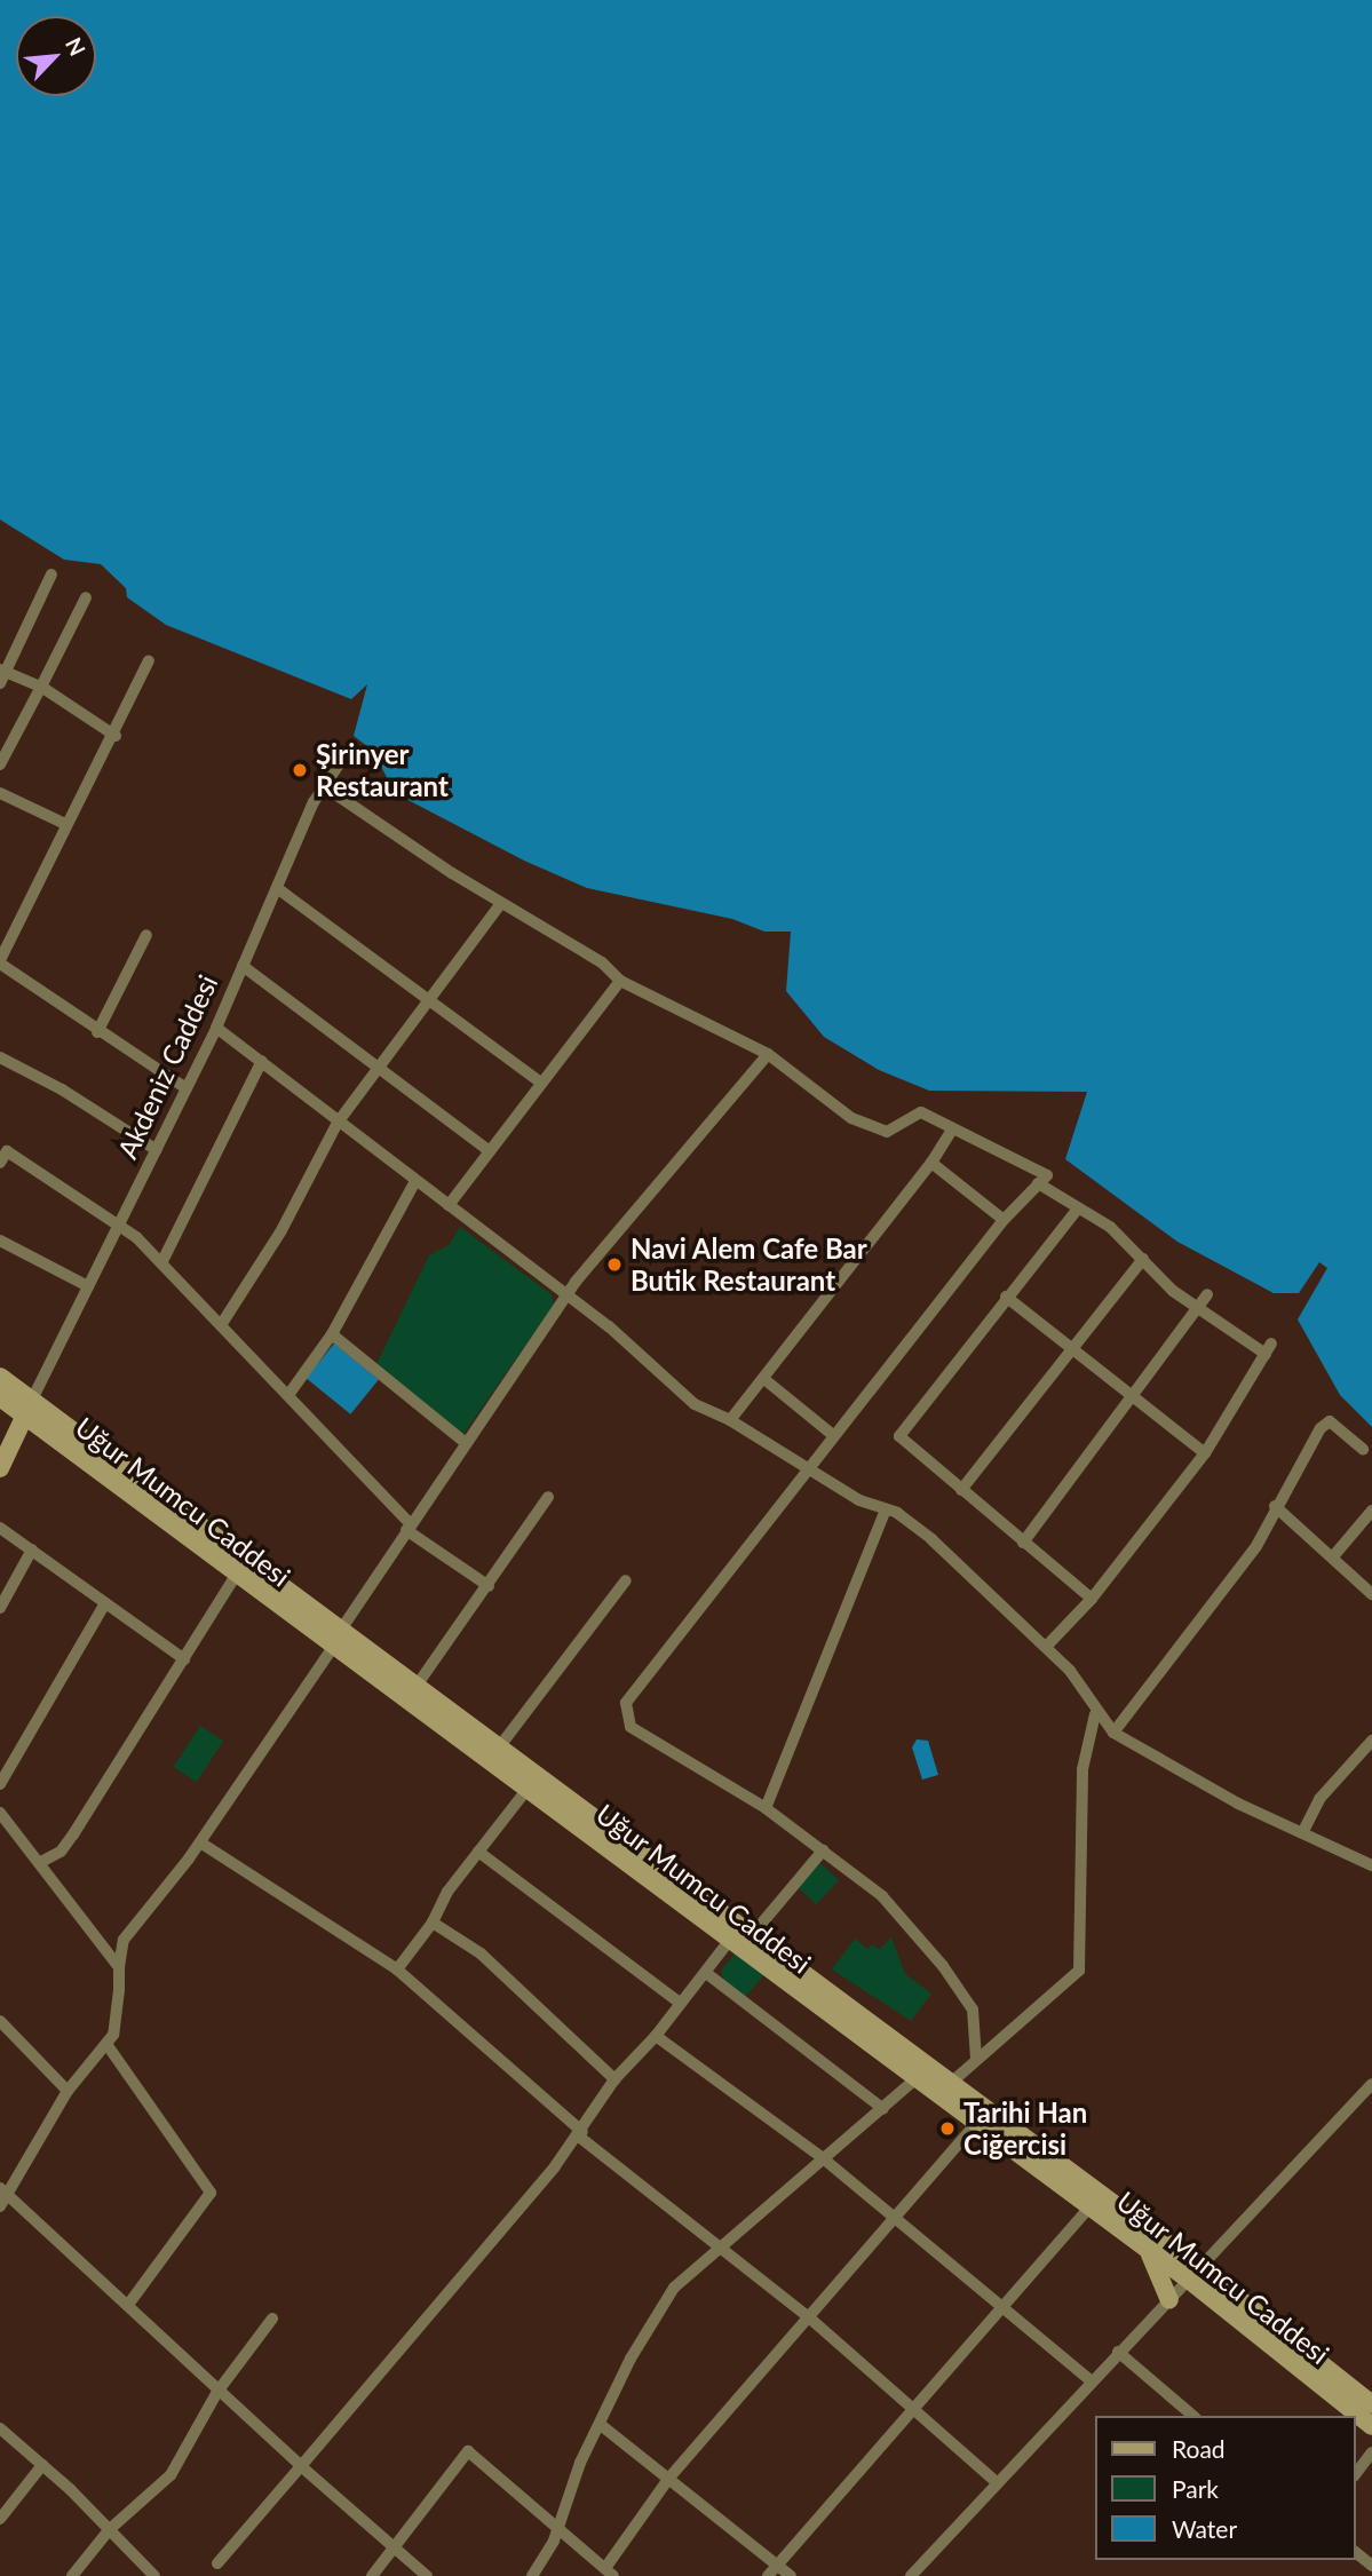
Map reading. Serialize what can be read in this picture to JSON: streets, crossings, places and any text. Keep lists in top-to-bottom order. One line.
{"streets":{"street":["Akdeniz Caddesi","Uğur Mumcu Caddesi"]},"crossings":[["Akdeniz Caddesi","Uğur Mumcu Caddesi"]],"places":["Şirinyer Restaurant","Navi Alem Cafe Bar Butik Restaurant","Tarihi Han Ciğercisi"],"legend":["Road","Park","Water"],"north":"top right"}
